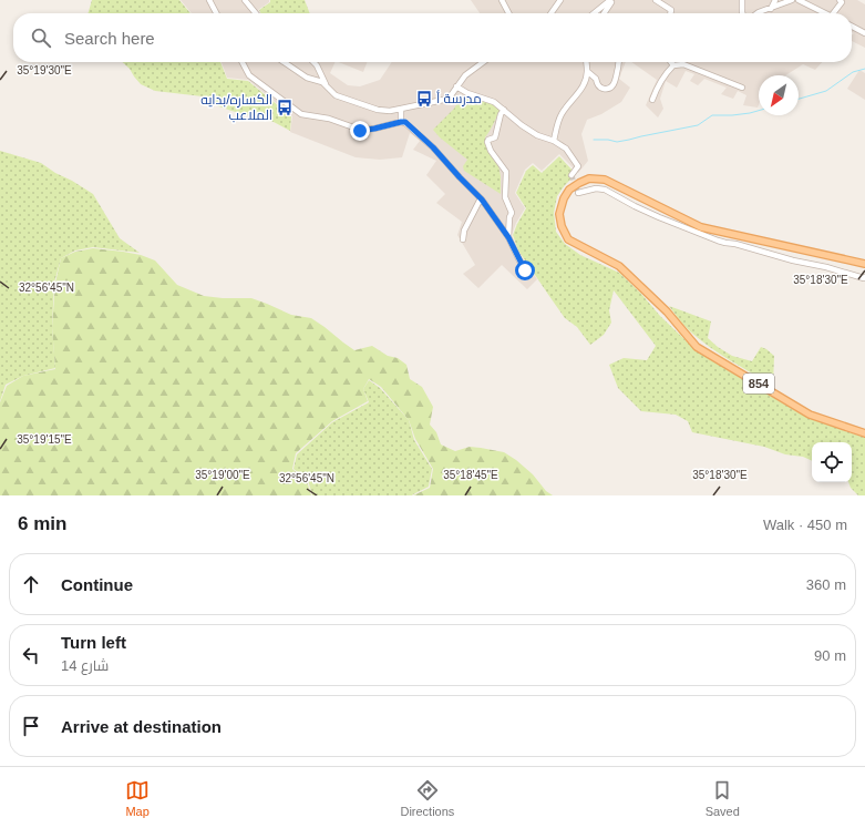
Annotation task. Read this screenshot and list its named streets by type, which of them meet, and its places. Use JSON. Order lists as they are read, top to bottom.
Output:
{
  "streets": {
    "main road": ["854"]
  },
  "places": {
    "bus stop": ["مدرسة أ", "الكساره/بدايه الملاعب"]
  },
  "north": "bottom left",
  "page": {
    "search": "Search here",
    "heading": ["6 min", "Walk · 450 m"],
    "list": [
      ["Continue", "360 m"],
      ["Turn left", "شارع 14", "90 m"],
      "Arrive at destination"
    ],
    "nav": ["Map", "Directions", "Saved"]
  },
  "coordinates": [
    "35°19'30\"E",
    "35°18'30\"E",
    "32°56'45\"N",
    "35°19'15\"E",
    "35°19'00\"E",
    "35°18'45\"E"
  ]
}
